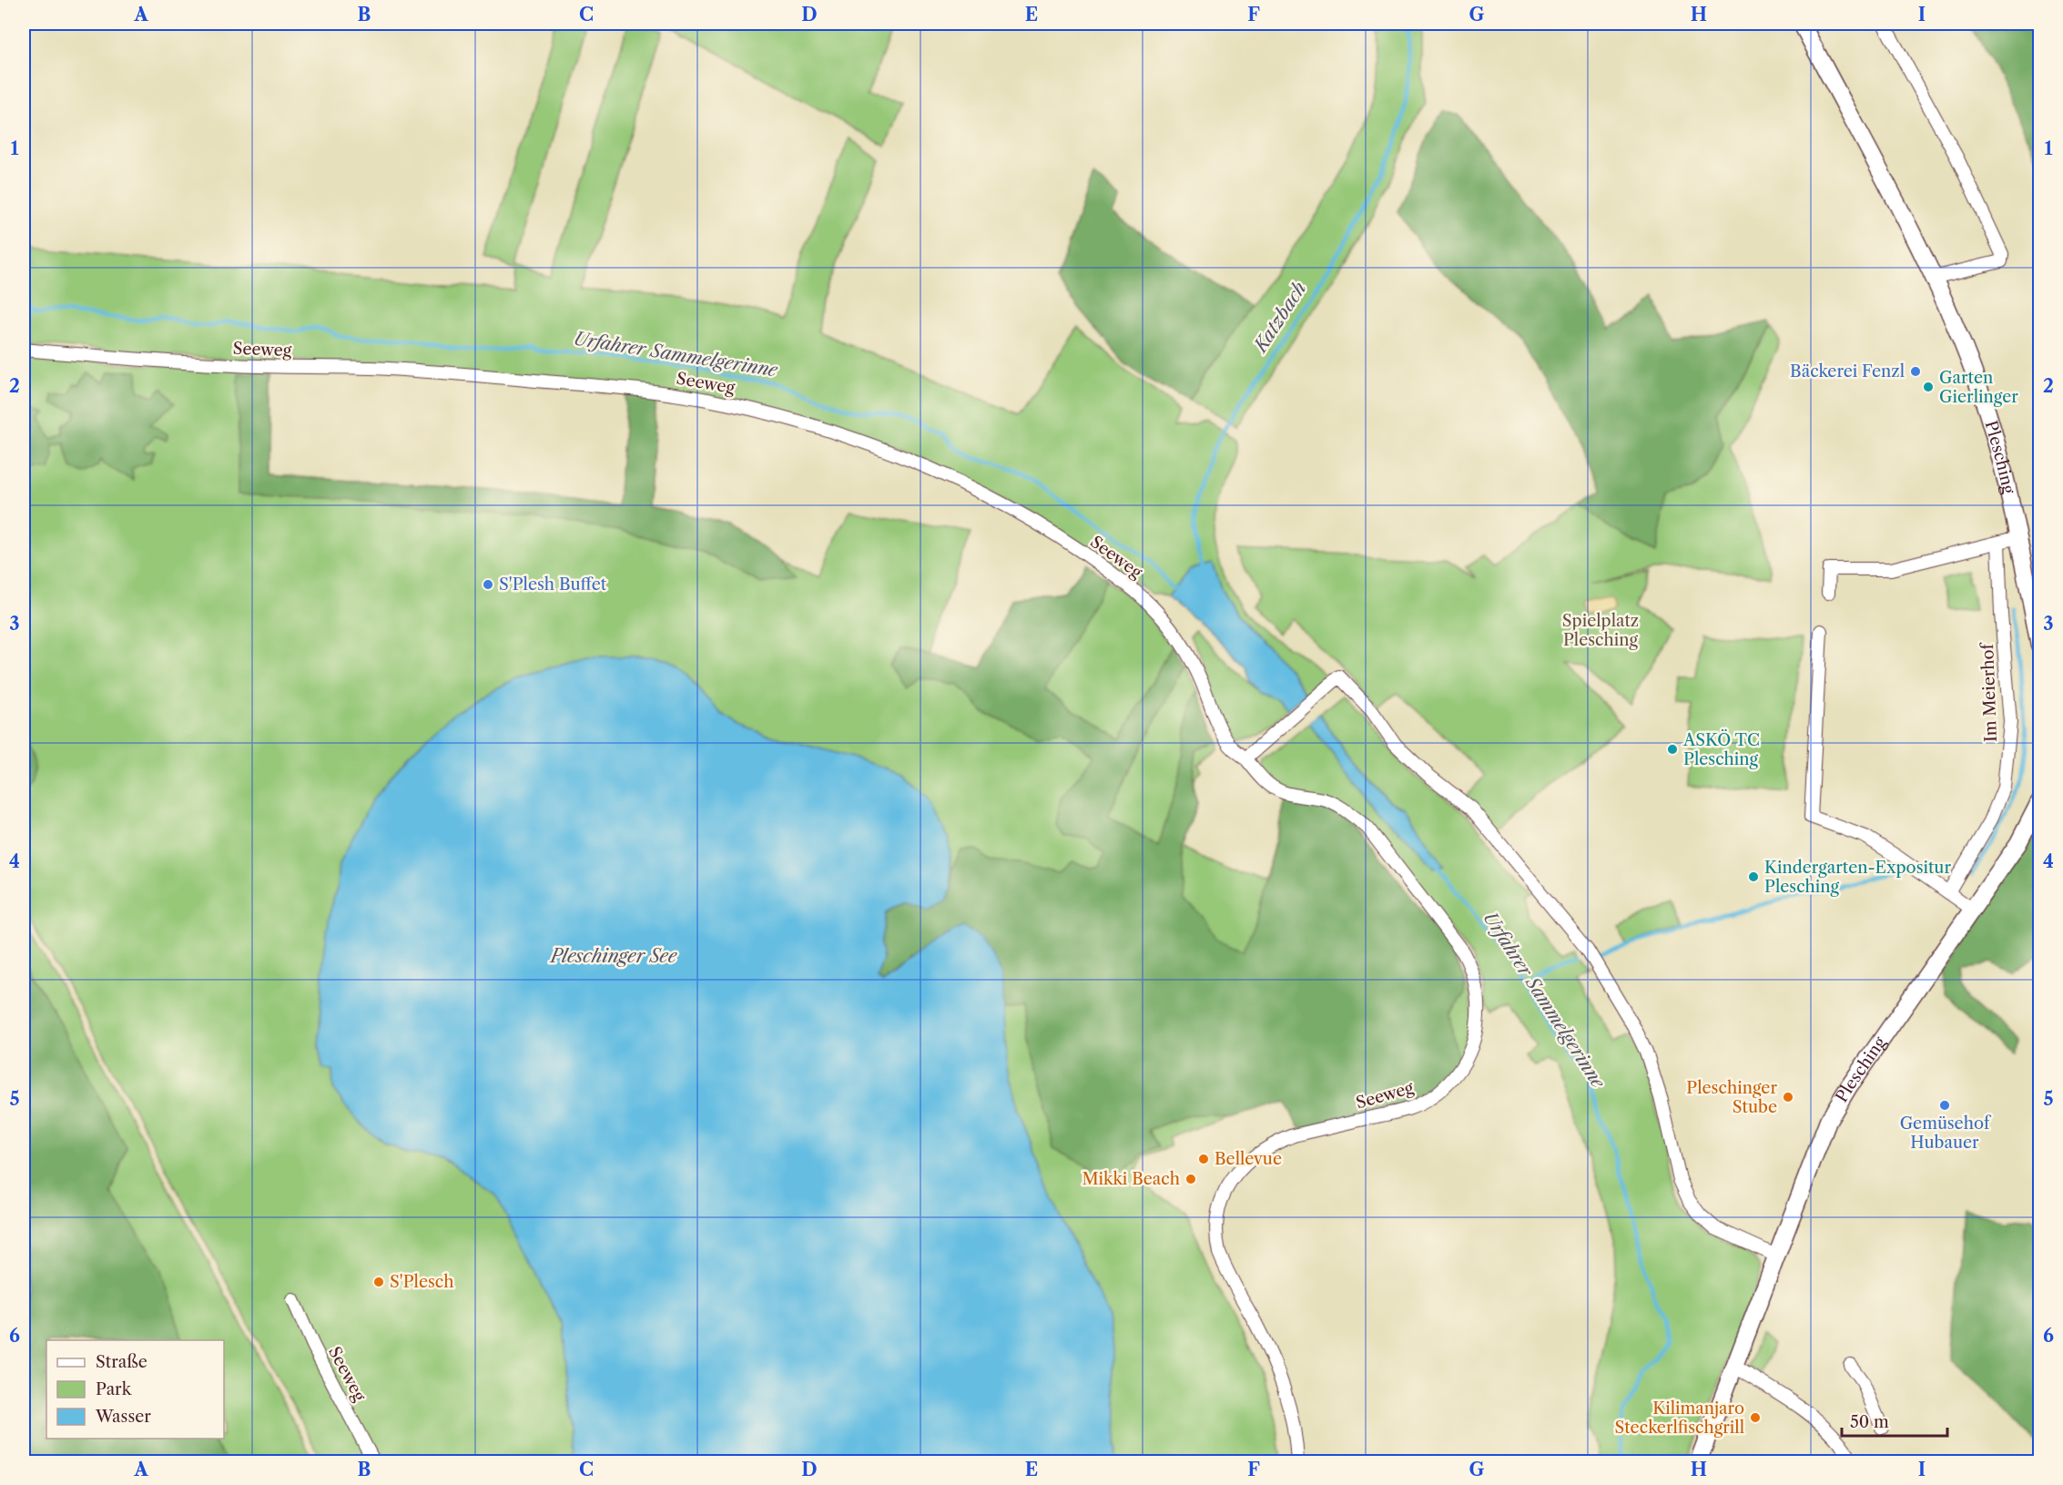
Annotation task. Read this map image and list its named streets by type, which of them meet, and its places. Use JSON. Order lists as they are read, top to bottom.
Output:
{
  "streets": {
    "main road": ["Plesching"],
    "street": ["Seeweg", "Im Meierhof"]
  },
  "water": ["Katzbach", "Urfahrer Sammelgerinne", "Pleschinger See"],
  "parks": ["Spielplatz Plesching"],
  "places": [
    "Bäckerei Fenzl",
    "Garten Gierlinger",
    "S'Plesh Buffet",
    "ASKÖ TC Plesching",
    "Kindergarten-Expositur Plesching",
    "Pleschinger Stube",
    "Gemüsehof Hubauer",
    "Bellevue",
    "Mikki Beach",
    "S'Plesch",
    "Kilimanjaro Steckerlfischgrill"
  ],
  "legend": ["Straße", "Park", "Wasser"],
  "scale_bar": "50 m",
  "grid": {
    "columns": [
      "A",
      "B",
      "C",
      "D",
      "E",
      "F",
      "G",
      "H",
      "I"
    ],
    "rows": [
      "1",
      "2",
      "3",
      "4",
      "5",
      "6"
    ]
  }
}
